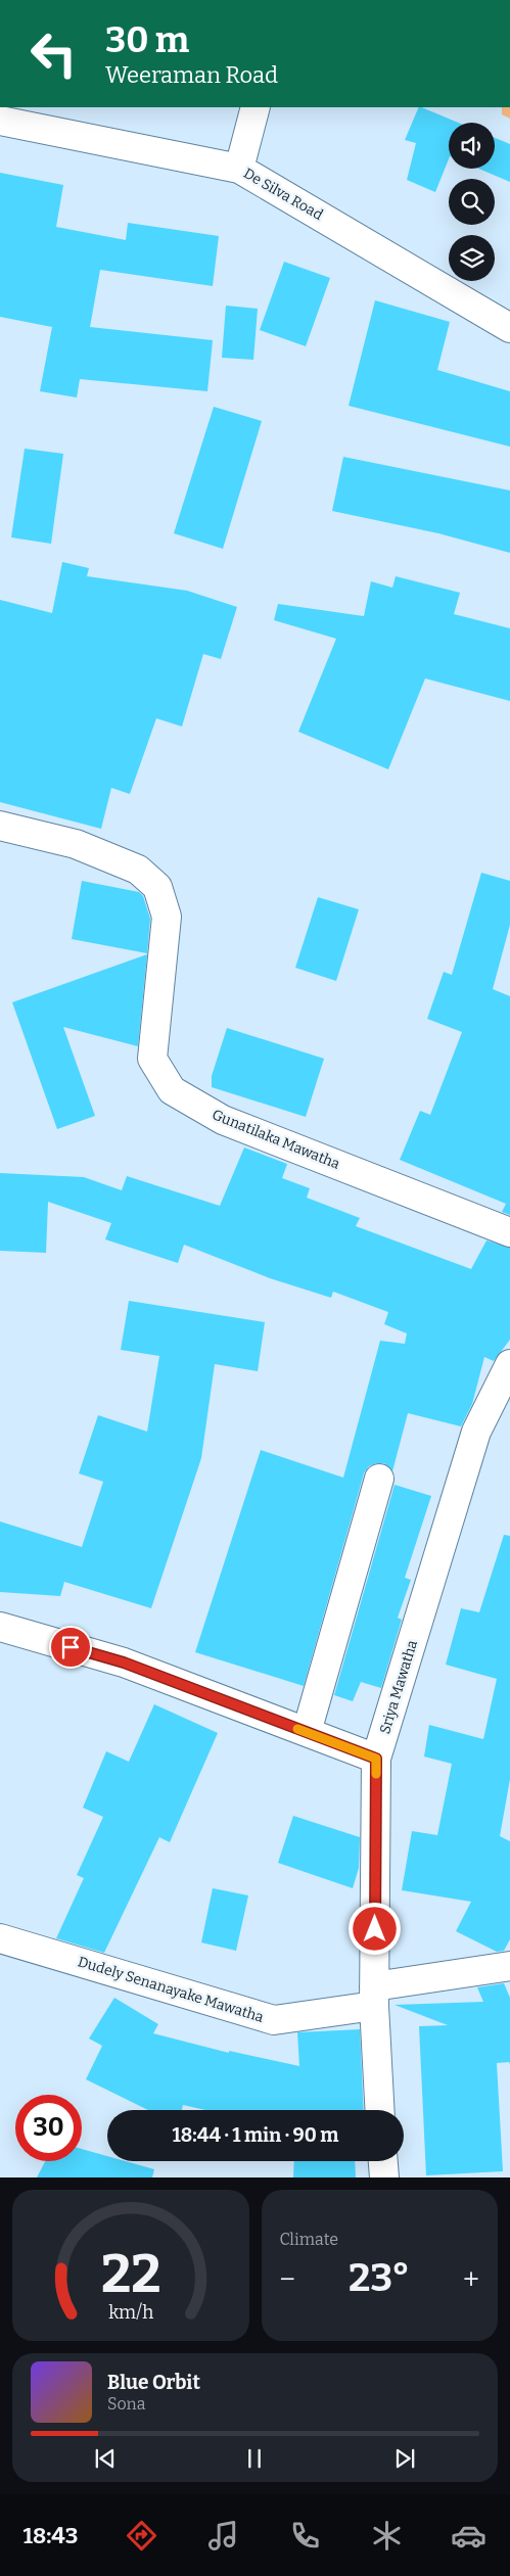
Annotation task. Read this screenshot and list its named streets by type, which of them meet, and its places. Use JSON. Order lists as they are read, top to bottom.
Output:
{
  "streets": {
    "street": [
      "De Silva Road",
      "Gunatilaka Mawatha",
      "Sriya Mawatha",
      "Dudely Senanayake Mawatha"
    ]
  },
  "crossings": [
    ["Sriya Mawatha", "Dudely Senanayake Mawatha"]
  ],
  "page": {
    "turn": ["30 m", "Weeraman Road"],
    "limit": "30",
    "trip": "18:44 · 1 min · 90 m",
    "tile": "Climate",
    "heat": ["−", "23°", "+"],
    "song": ["Blue Orbit", "Sona"],
    "tabs": "18:43",
    "gauge": ["22", "km/h"]
  }
}
